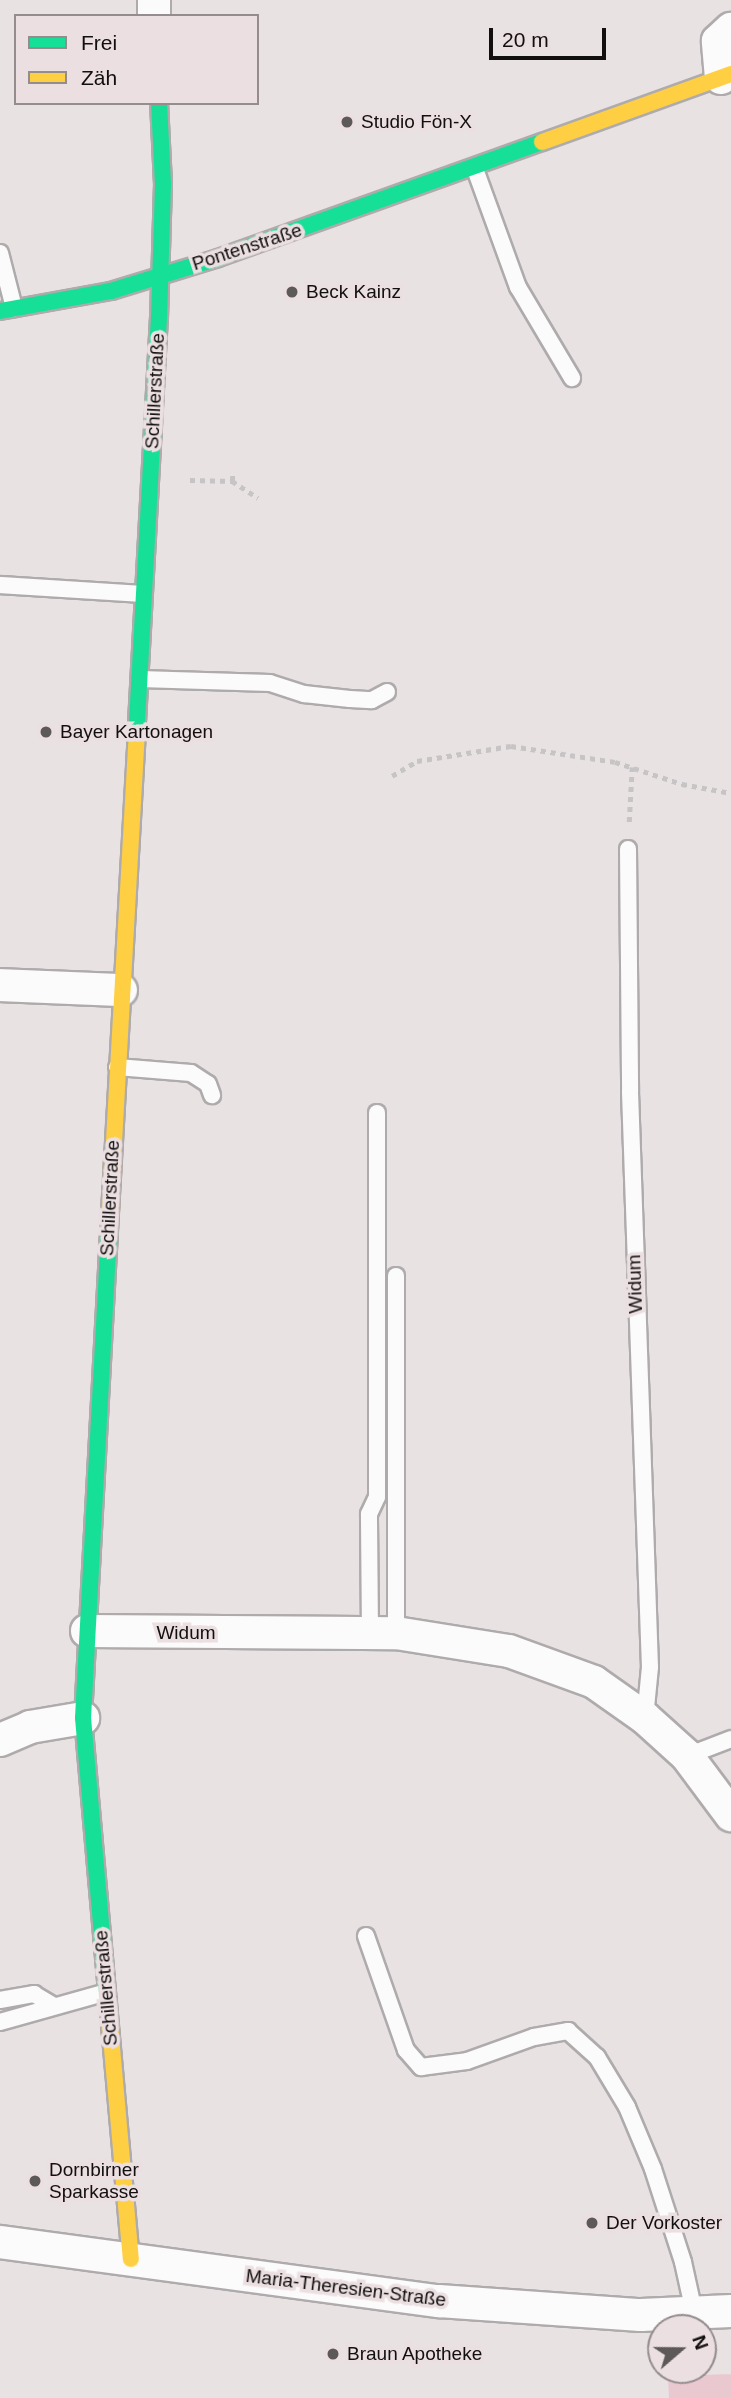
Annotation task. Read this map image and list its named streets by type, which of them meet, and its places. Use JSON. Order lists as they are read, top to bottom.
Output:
{
  "streets": {
    "street": [
      "Pontenstraße",
      "Schillerstraße",
      "Widum",
      "Maria-Theresien-Straße"
    ]
  },
  "crossings": [
    ["Pontenstraße", "Schillerstraße"],
    ["Schillerstraße", "Widum"],
    ["Schillerstraße", "Maria-Theresien-Straße"]
  ],
  "places": [
    "Studio Fön-X",
    "Beck Kainz",
    "Bayer Kartonagen",
    "Dornbirner Sparkasse",
    "Der Vorkoster",
    "Braun Apotheke"
  ],
  "legend": ["Frei", "Zäh"],
  "scale_bar": "20 m",
  "north": "right"
}
